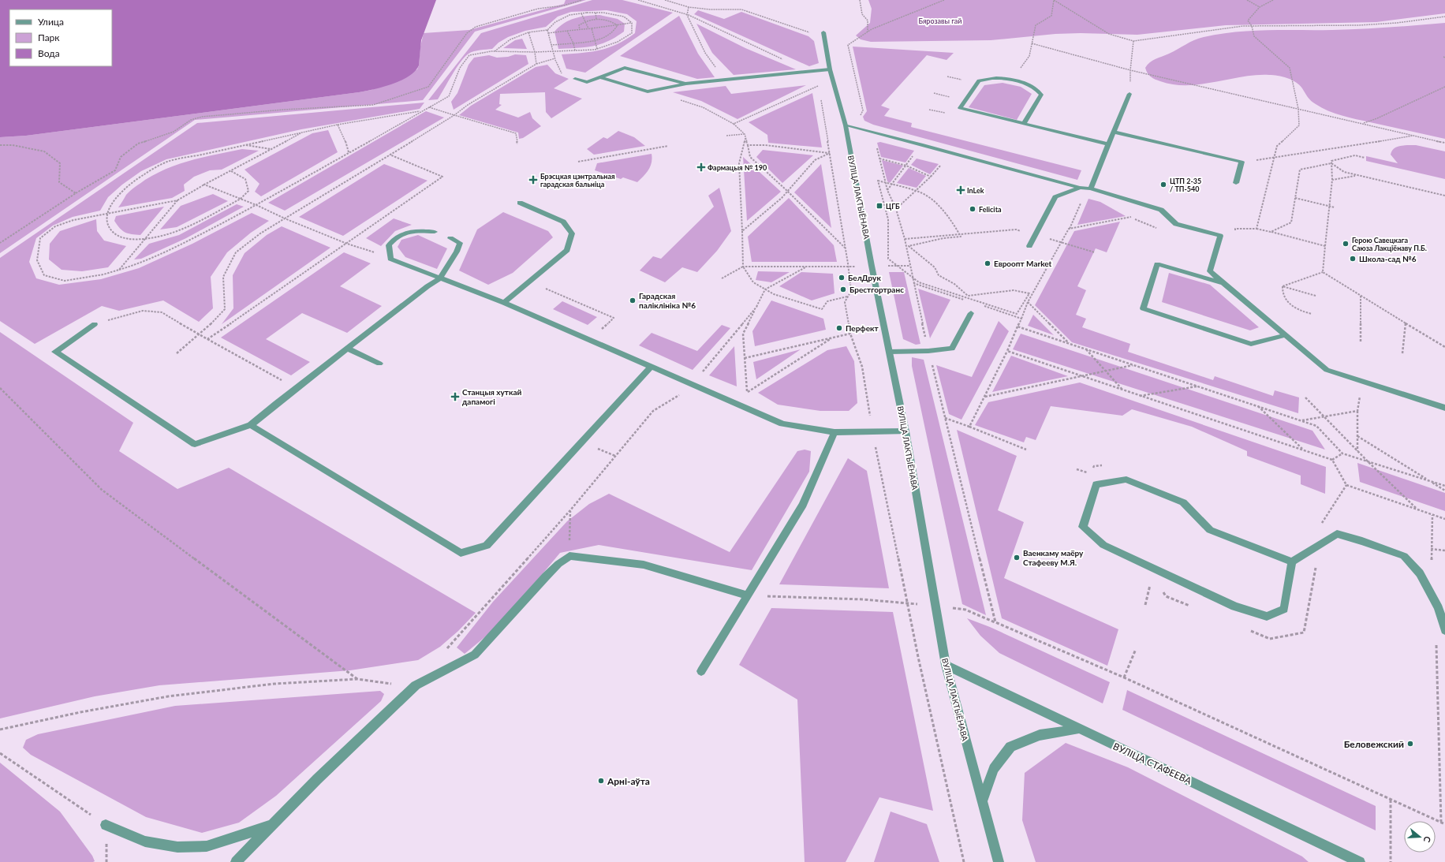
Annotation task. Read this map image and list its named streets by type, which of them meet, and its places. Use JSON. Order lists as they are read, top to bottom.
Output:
{
  "streets": {
    "street": ["ВУЛІЦА ЛАКТЫЁНАВА", "ВУЛІЦА СТАФЕЕВА"]
  },
  "crossings": [
    ["ВУЛІЦА ЛАКТЫЁНАВА", "ВУЛІЦА СТАФЕЕВА"]
  ],
  "parks": ["Бярозавы гай"],
  "places": {
    "health": [
      "Фармацыя № 190",
      "Брэсцкая цэнтральная гарадская бальніца",
      "InLek",
      "Станцыя хуткай дапамогі"
    ],
    "other": [
      "ЦТП 2-35 / ТП-540",
      "Felicita",
      "Герою Савецкага Саюза Лакціёнаву П.Б.",
      "Школа-сад №6",
      "Евроопт Market",
      "БелДрук",
      "Брестгортранс",
      "Гарадская паліклініка №6",
      "Перфект",
      "Ваенкаму маёру Стафееву М.Я.",
      "Беловежский",
      "Арні-аўта"
    ],
    "transit": ["ЦГБ"]
  },
  "legend": ["Улица", "Парк", "Вода"],
  "north": "right"
}
